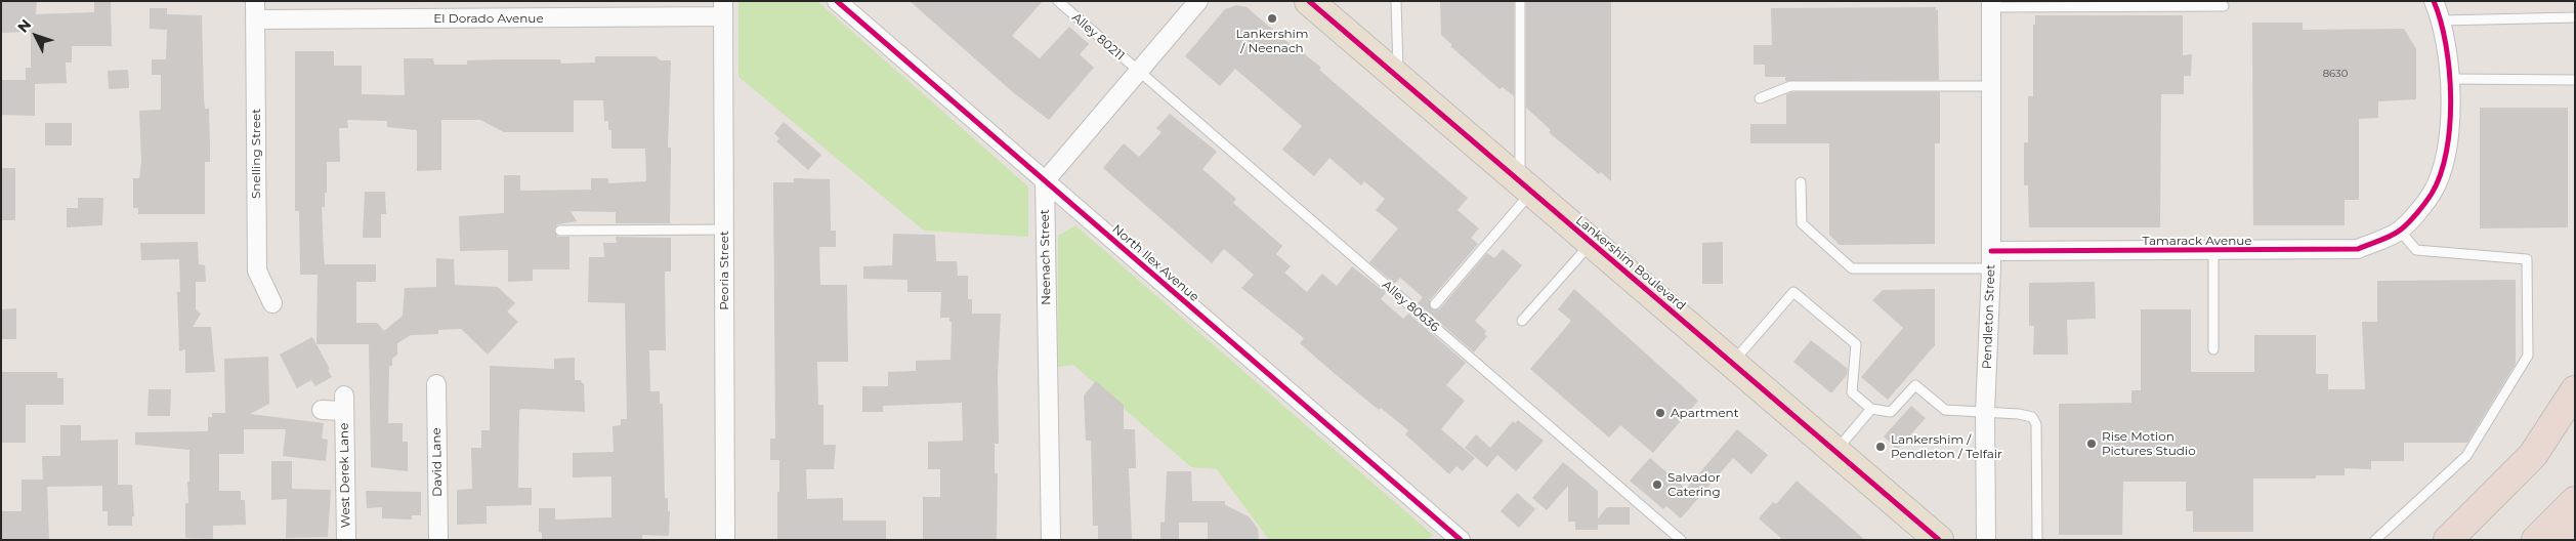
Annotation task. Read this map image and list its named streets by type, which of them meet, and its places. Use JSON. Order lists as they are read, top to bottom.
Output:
{
  "streets": {
    "main road": ["Lankershim Boulevard"],
    "street": [
      "El Dorado Avenue",
      "Snelling Street",
      "Tamarack Avenue",
      "Neenach Street",
      "North Ilex Avenue",
      "Peoria Street",
      "Pendleton Street",
      "David Lane",
      "West Derek Lane"
    ],
    "lane": ["Alley 80211", "Alley 80636"]
  },
  "crossings": [
    ["El Dorado Avenue", "Snelling Street"],
    ["El Dorado Avenue", "Peoria Street"],
    ["Alley 80211", "Alley 80636"],
    ["Tamarack Avenue", "Pendleton Street"],
    ["Neenach Street", "North Ilex Avenue"]
  ],
  "places": [
    "Lankershim / Neenach",
    "Apartment",
    "Rise Motion Pictures Studio",
    "Lankershim / Pendleton / Telfair",
    "Salvador Catering"
  ],
  "house_numbers": ["8630"],
  "north": "top left"
}
